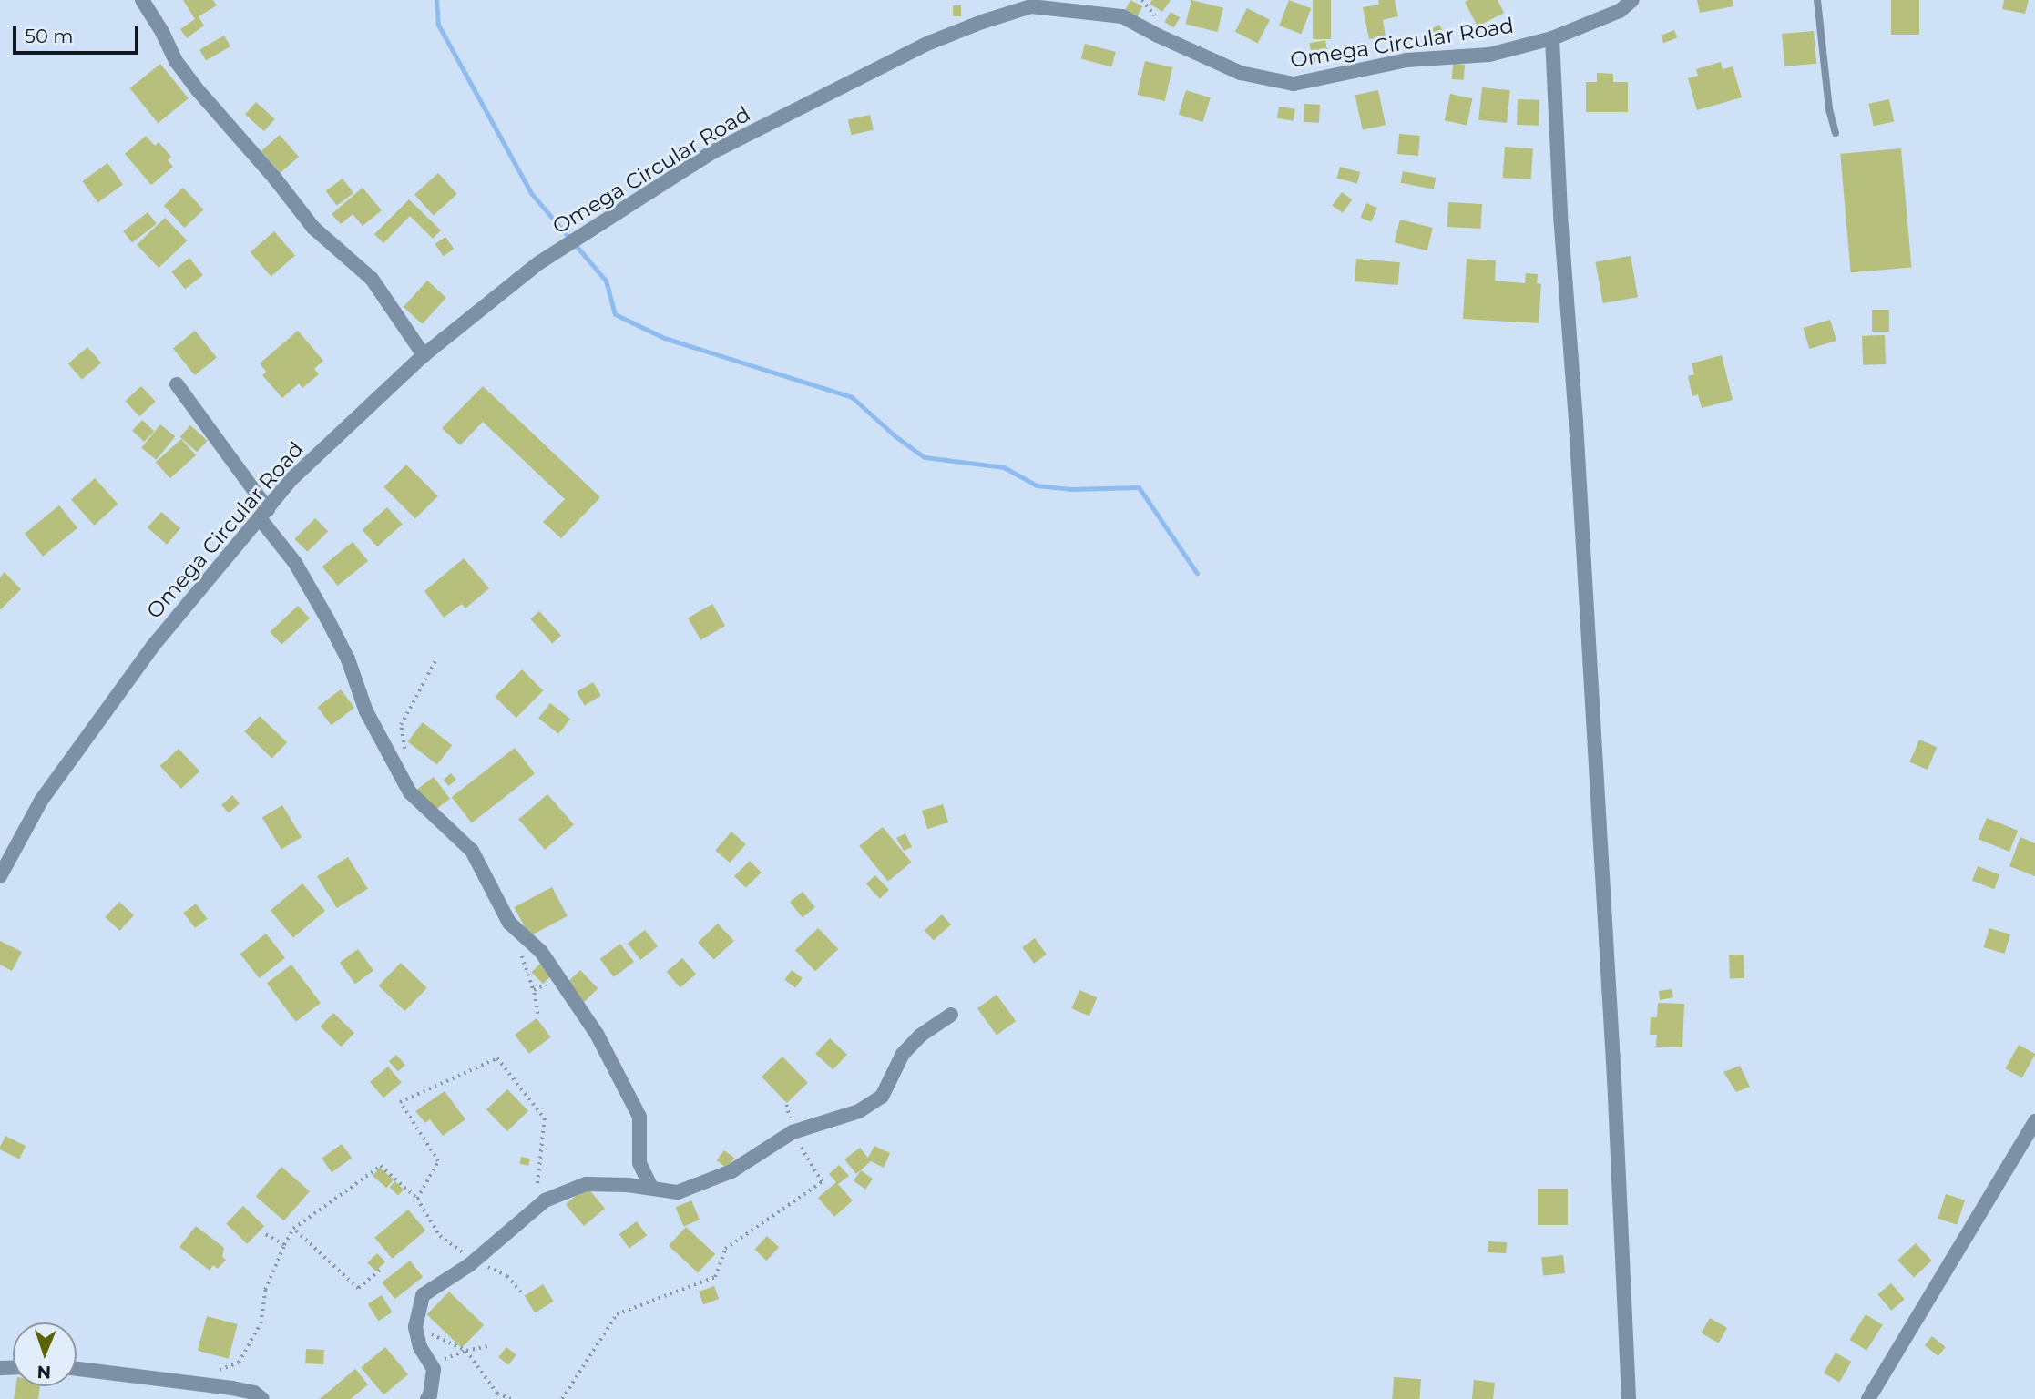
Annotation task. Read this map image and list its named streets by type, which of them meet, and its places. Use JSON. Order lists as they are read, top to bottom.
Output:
{
  "streets": {
    "street": ["Omega Circular Road"]
  },
  "scale_bar": "50 m",
  "north": "bottom"
}
